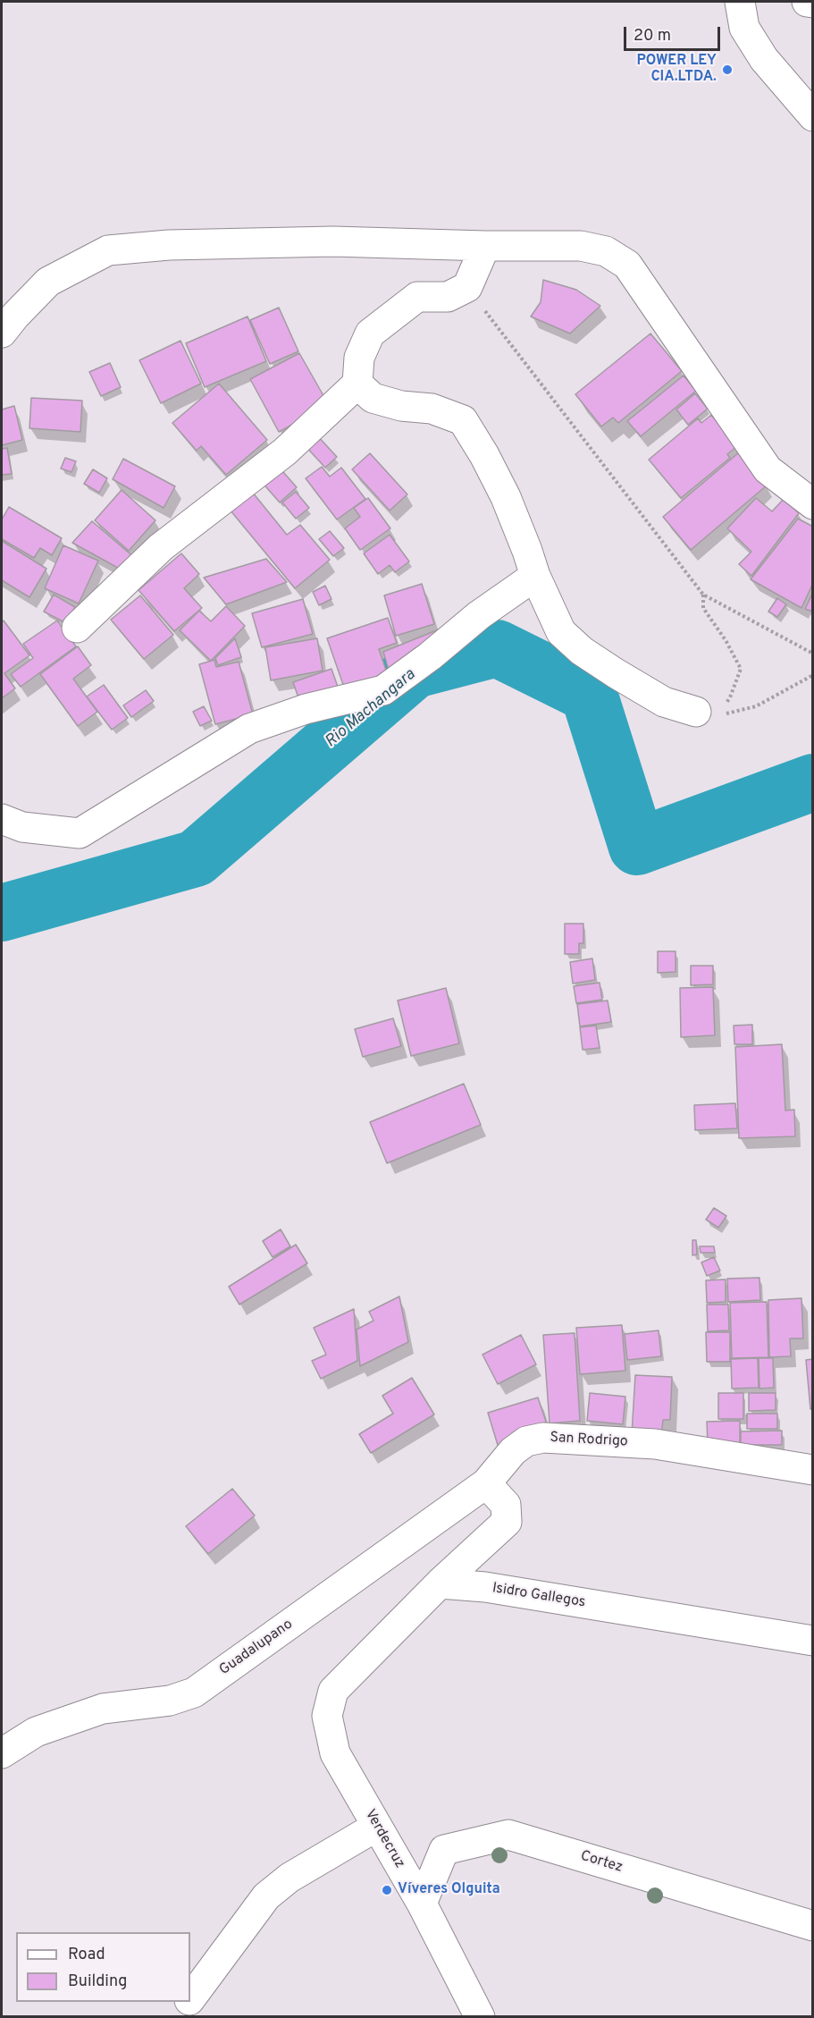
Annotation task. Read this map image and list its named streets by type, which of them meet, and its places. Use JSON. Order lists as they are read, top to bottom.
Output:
{
  "streets": {
    "street": [
      "San Rodrigo",
      "Isidro Gallegos",
      "Guadalupano",
      "Verdecruz",
      "Cortez"
    ]
  },
  "crossings": [
    ["San Rodrigo", "Guadalupano"],
    ["Isidro Gallegos", "Verdecruz"],
    ["Verdecruz", "Cortez"]
  ],
  "water": ["Rio Machangara"],
  "places": ["POWER LEY CIA.LTDA.", "Víveres Olguita"],
  "legend": ["Road", "Building"],
  "scale_bar": "20 m"
}
